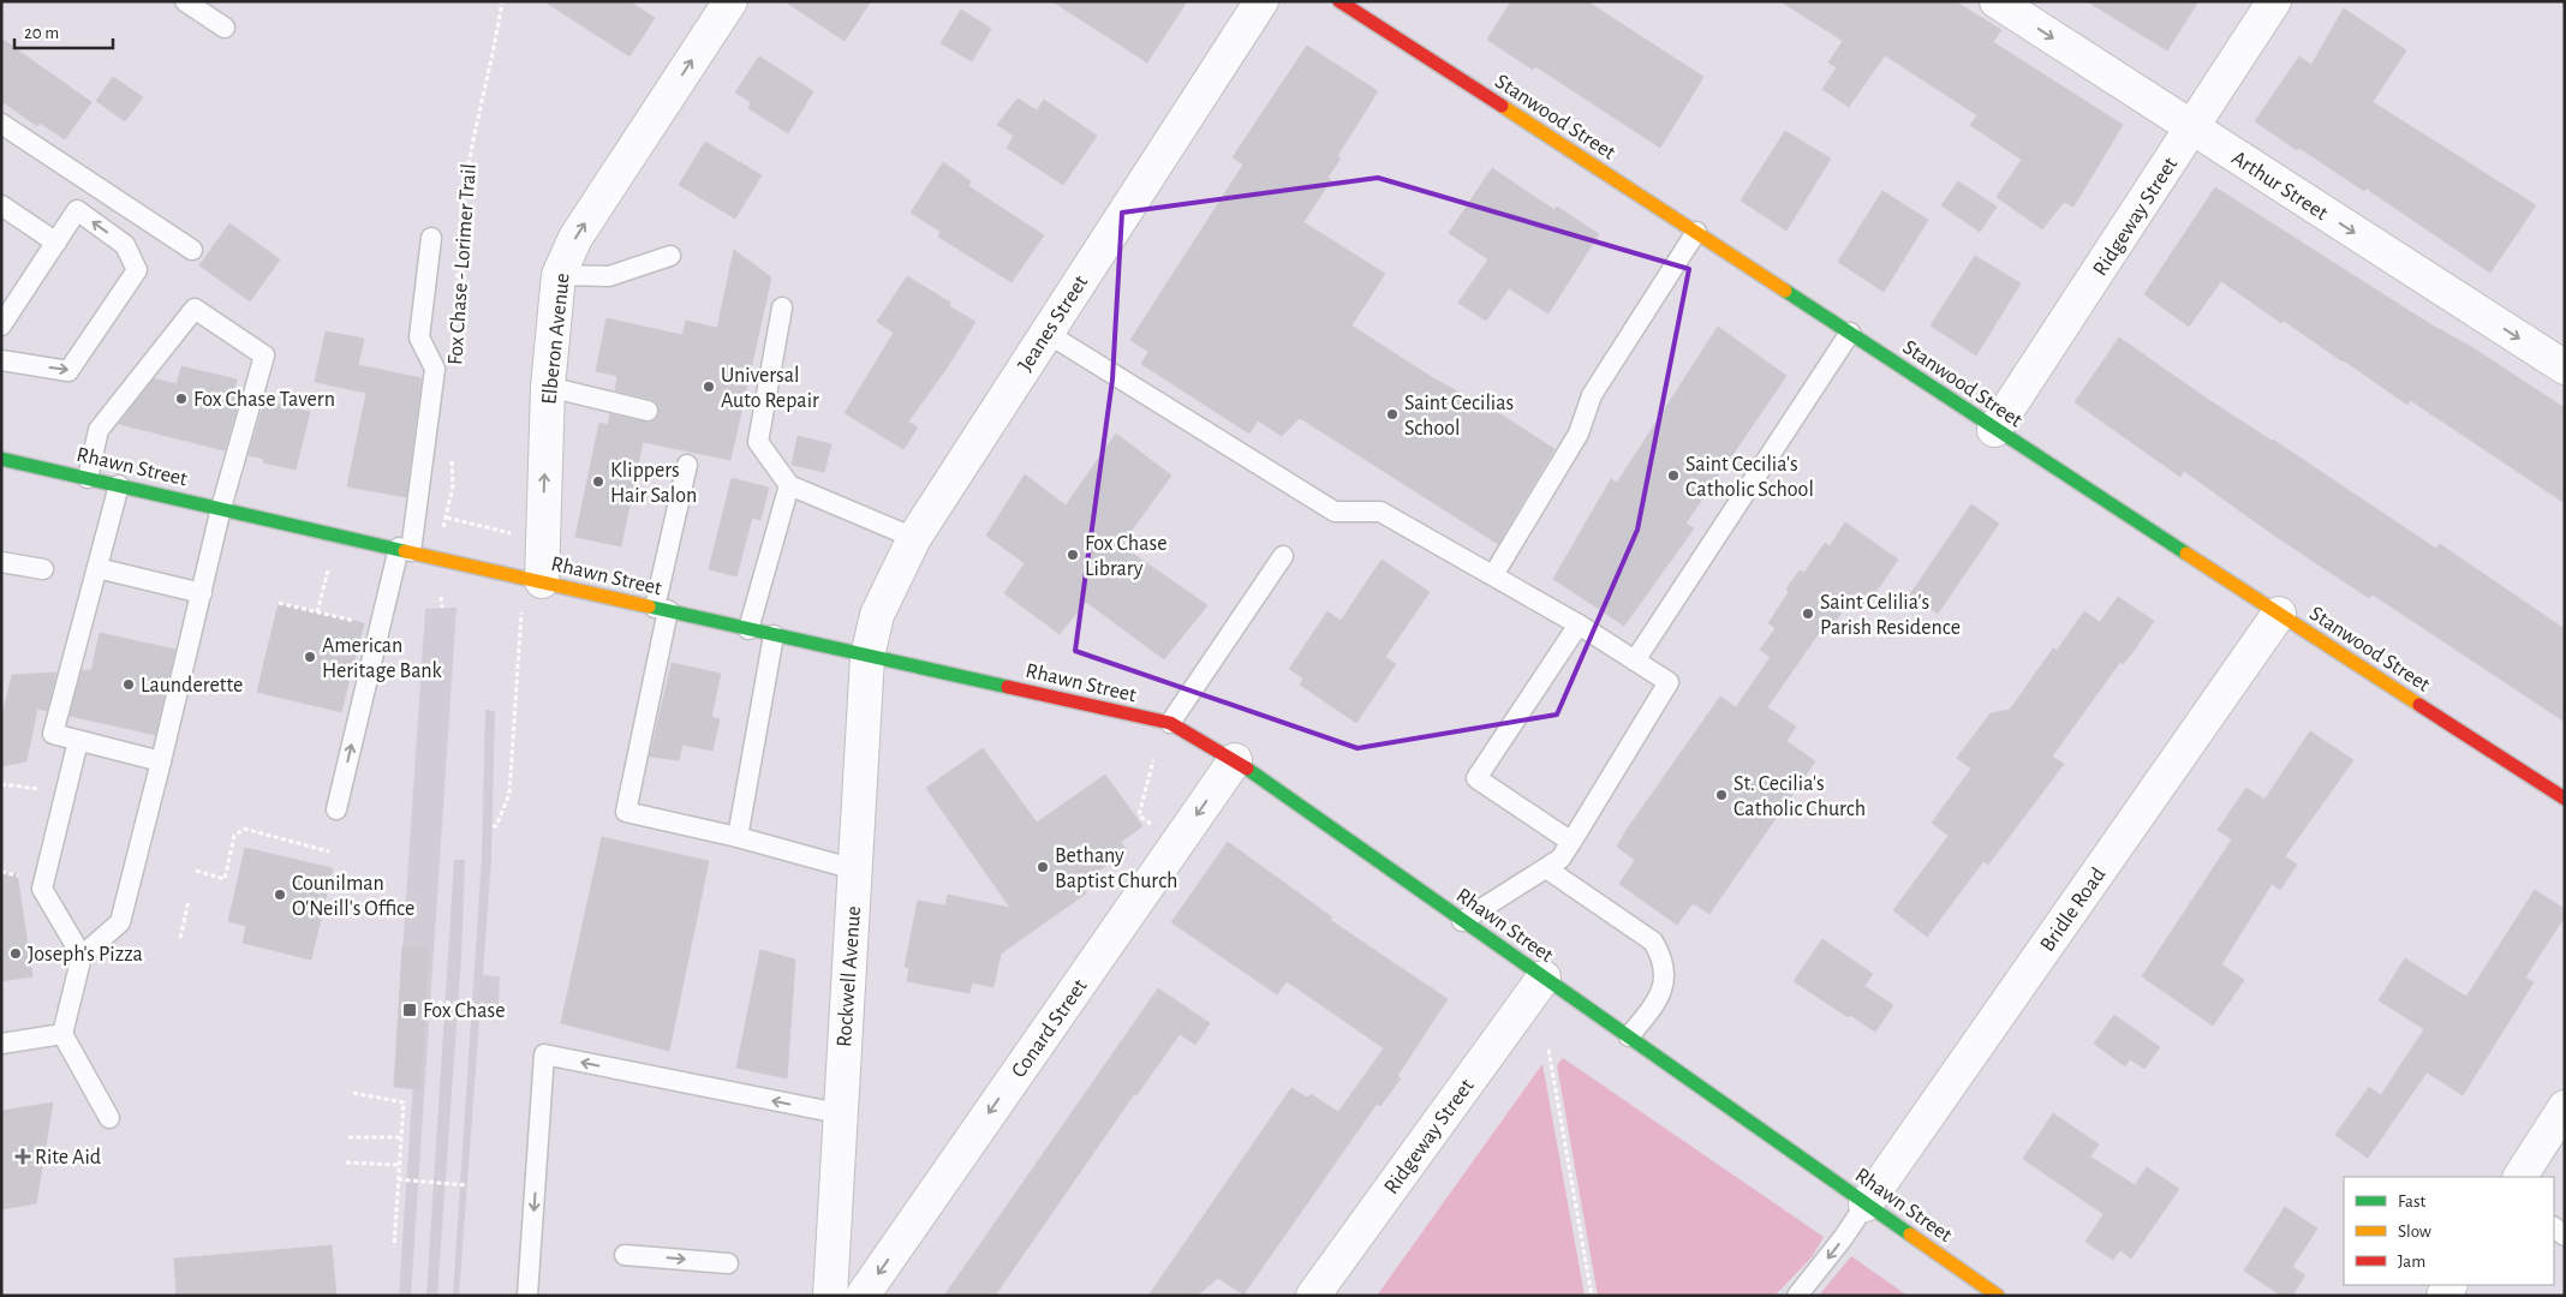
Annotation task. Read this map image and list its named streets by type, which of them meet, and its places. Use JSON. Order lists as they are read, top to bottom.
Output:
{
  "streets": {
    "main road": ["Stanwood Street", "Rhawn Street"],
    "street": [
      "Arthur Street",
      "Ridgeway Street",
      "Jeanes Street",
      "Elberon Avenue",
      "Bridle Road",
      "Rockwell Avenue",
      "Conard Street"
    ],
    "path": ["Fox Chase - Lorimer Trail"]
  },
  "crossings": [
    ["Stanwood Street", "Ridgeway Street"],
    ["Stanwood Street", "Bridle Road"],
    ["Arthur Street", "Ridgeway Street"],
    ["Ridgeway Street", "Rhawn Street"],
    ["Jeanes Street", "Rhawn Street"],
    ["Jeanes Street", "Rockwell Avenue"],
    ["Elberon Avenue", "Rhawn Street"],
    ["Rhawn Street", "Bridle Road"],
    ["Rhawn Street", "Rockwell Avenue"],
    ["Rhawn Street", "Conard Street"]
  ],
  "one_way": ["Arthur Street", "Elberon Avenue", "Conard Street"],
  "places": {
    "other": [
      "Universal Auto Repair",
      "Fox Chase Tavern",
      "Saint Cecilias School",
      "Saint Cecilia's Catholic School",
      "Klippers Hair Salon",
      "Fox Chase Library",
      "Saint Celilia's Parish Residence",
      "American Heritage Bank",
      "Launderette",
      "St. Cecilia's Catholic Church",
      "Bethany Baptist Church",
      "Counilman O'Neill's Office",
      "Joseph's Pizza"
    ],
    "transit": ["Fox Chase"],
    "health": ["Rite Aid"]
  },
  "legend": ["Fast", "Slow", "Jam"],
  "scale_bar": "20 m"
}
